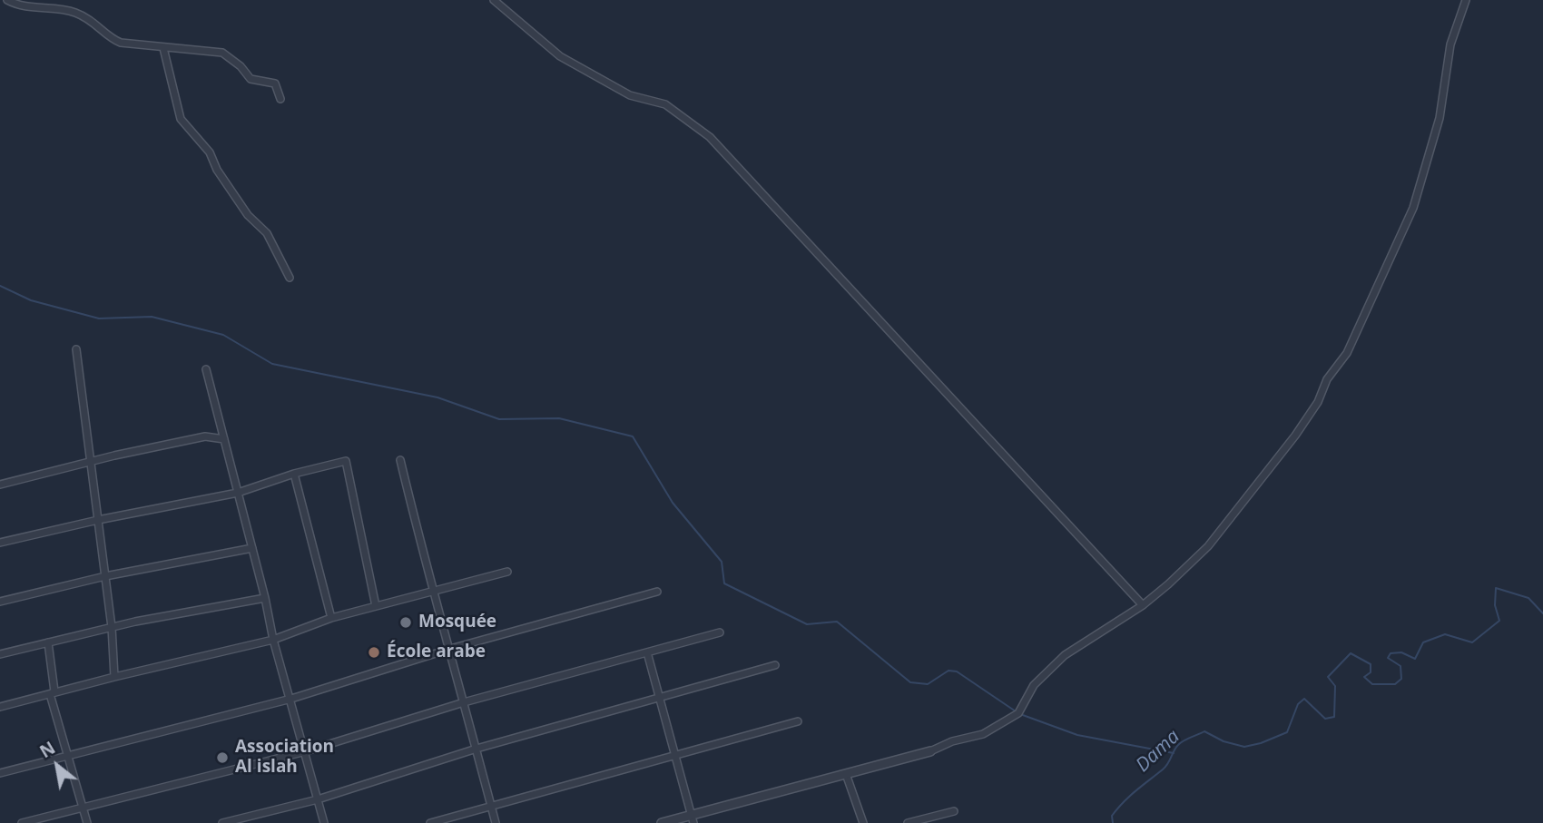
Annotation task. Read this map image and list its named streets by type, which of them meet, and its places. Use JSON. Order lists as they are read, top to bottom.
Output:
{
  "water": ["Dama"],
  "places": ["Mosquée", "École arabe", "Association Al islah"],
  "north": "top left"
}
